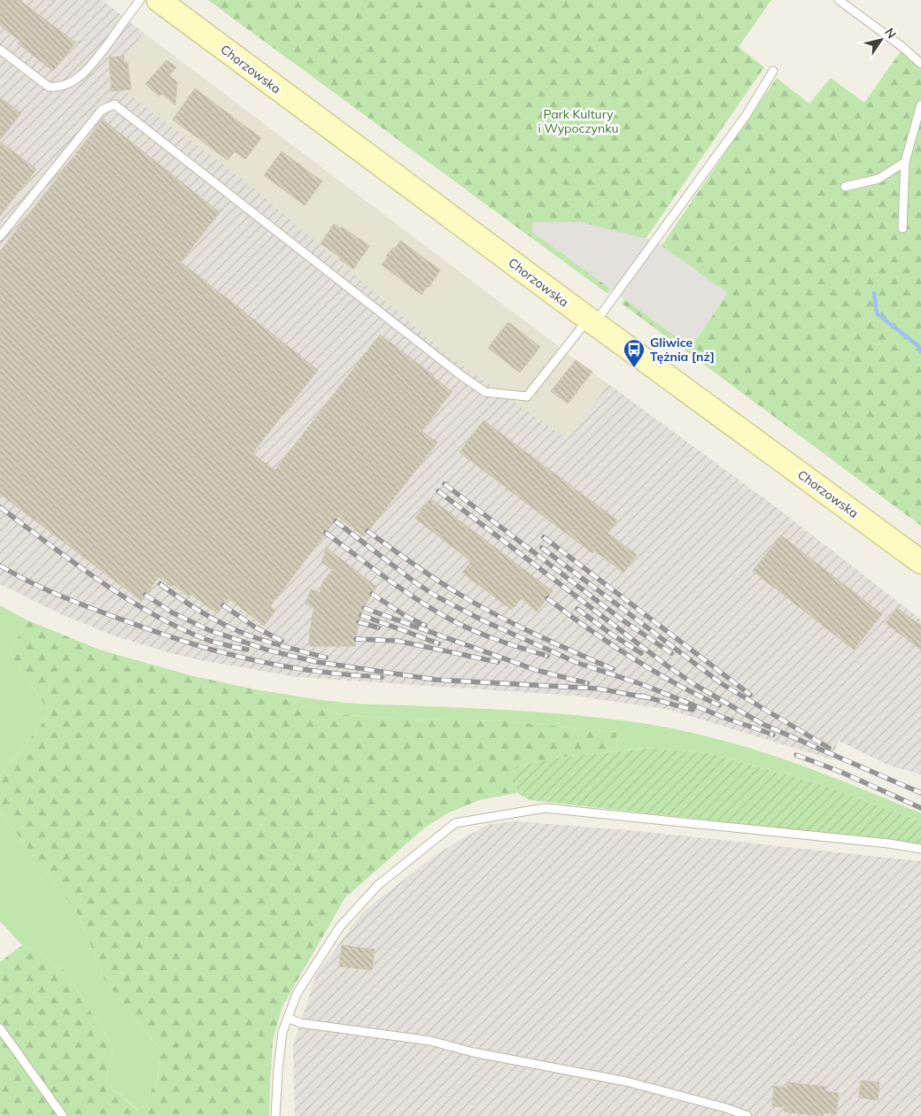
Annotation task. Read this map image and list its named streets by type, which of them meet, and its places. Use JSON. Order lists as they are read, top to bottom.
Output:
{
  "streets": {
    "main road": ["Chorzowska"]
  },
  "parks": ["Park Kultury i Wypoczynku"],
  "places": {
    "bus stop": ["Gliwice Tężnia [nż]"]
  },
  "north": "top right"
}
